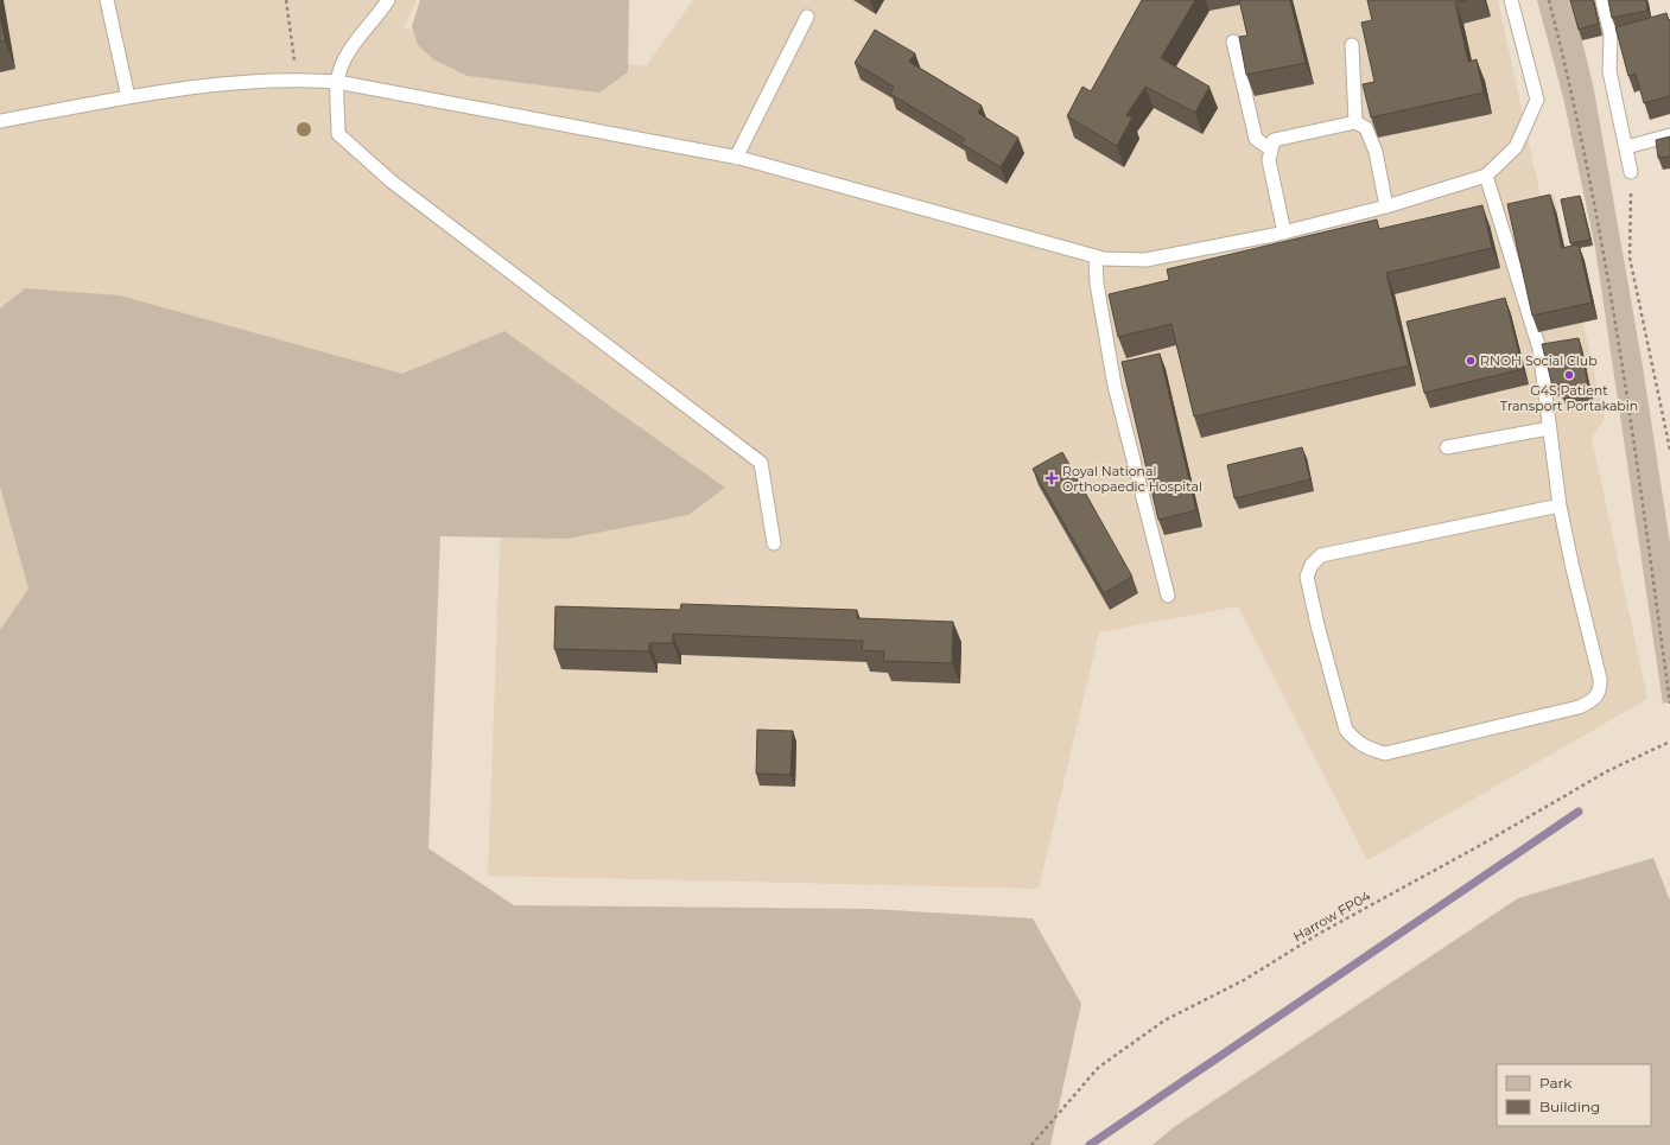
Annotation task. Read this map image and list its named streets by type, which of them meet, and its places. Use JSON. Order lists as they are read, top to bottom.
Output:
{
  "streets": {
    "path": ["Harrow FP04"]
  },
  "places": {
    "other": ["RNOH Social Club", "G4S Patient Transport Portakabin"],
    "health": ["Royal National Orthopaedic Hospital"]
  },
  "legend": ["Park", "Building"]
}
